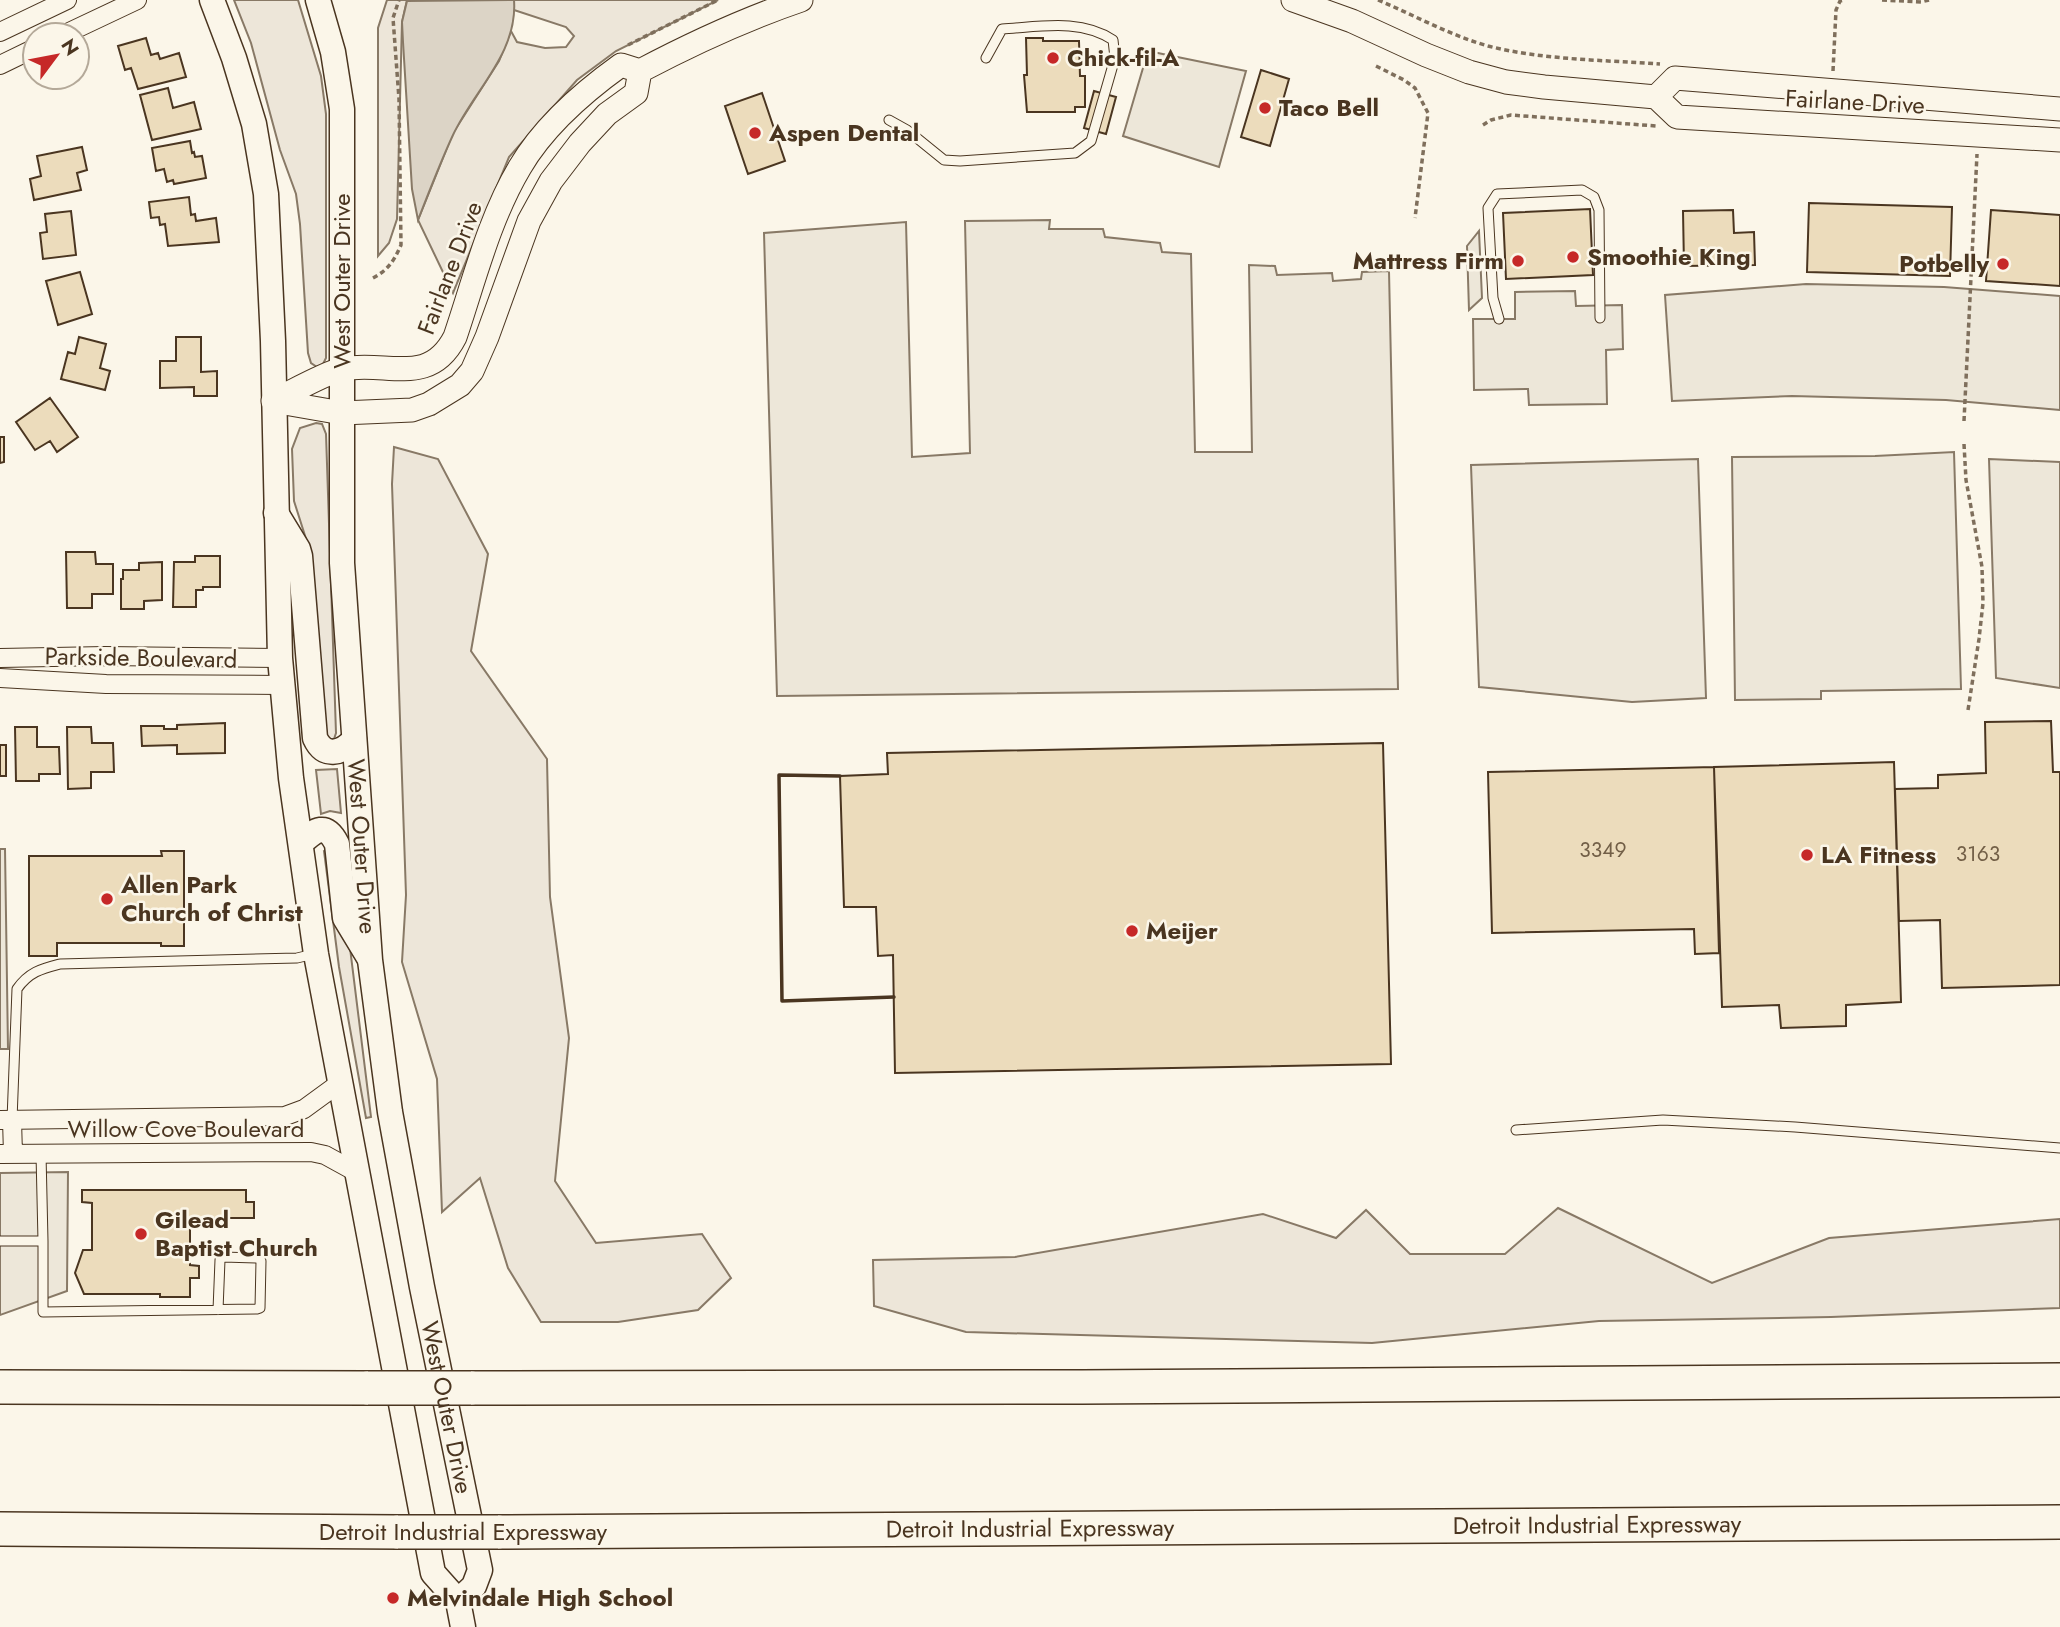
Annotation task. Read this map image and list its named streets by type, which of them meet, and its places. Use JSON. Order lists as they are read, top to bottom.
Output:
{
  "streets": {
    "highway": ["Detroit Industrial Expressway"],
    "main road": ["West Outer Drive"],
    "street": ["Fairlane Drive", "Parkside Boulevard", "Willow Cove Boulevard"]
  },
  "crossings": [
    ["Fairlane Drive", "West Outer Drive"],
    ["West Outer Drive", "Parkside Boulevard"],
    ["West Outer Drive", "Willow Cove Boulevard"]
  ],
  "places": [
    "Chick-fil-A",
    "Taco Bell",
    "Aspen Dental",
    "Smoothie King",
    "Mattress Firm",
    "Potbelly",
    "LA Fitness",
    "Allen Park Church of Christ",
    "Meijer",
    "Gilead Baptist Church",
    "Melvindale High School"
  ],
  "house_numbers": ["3349", "3163"],
  "north": "top right"
}
